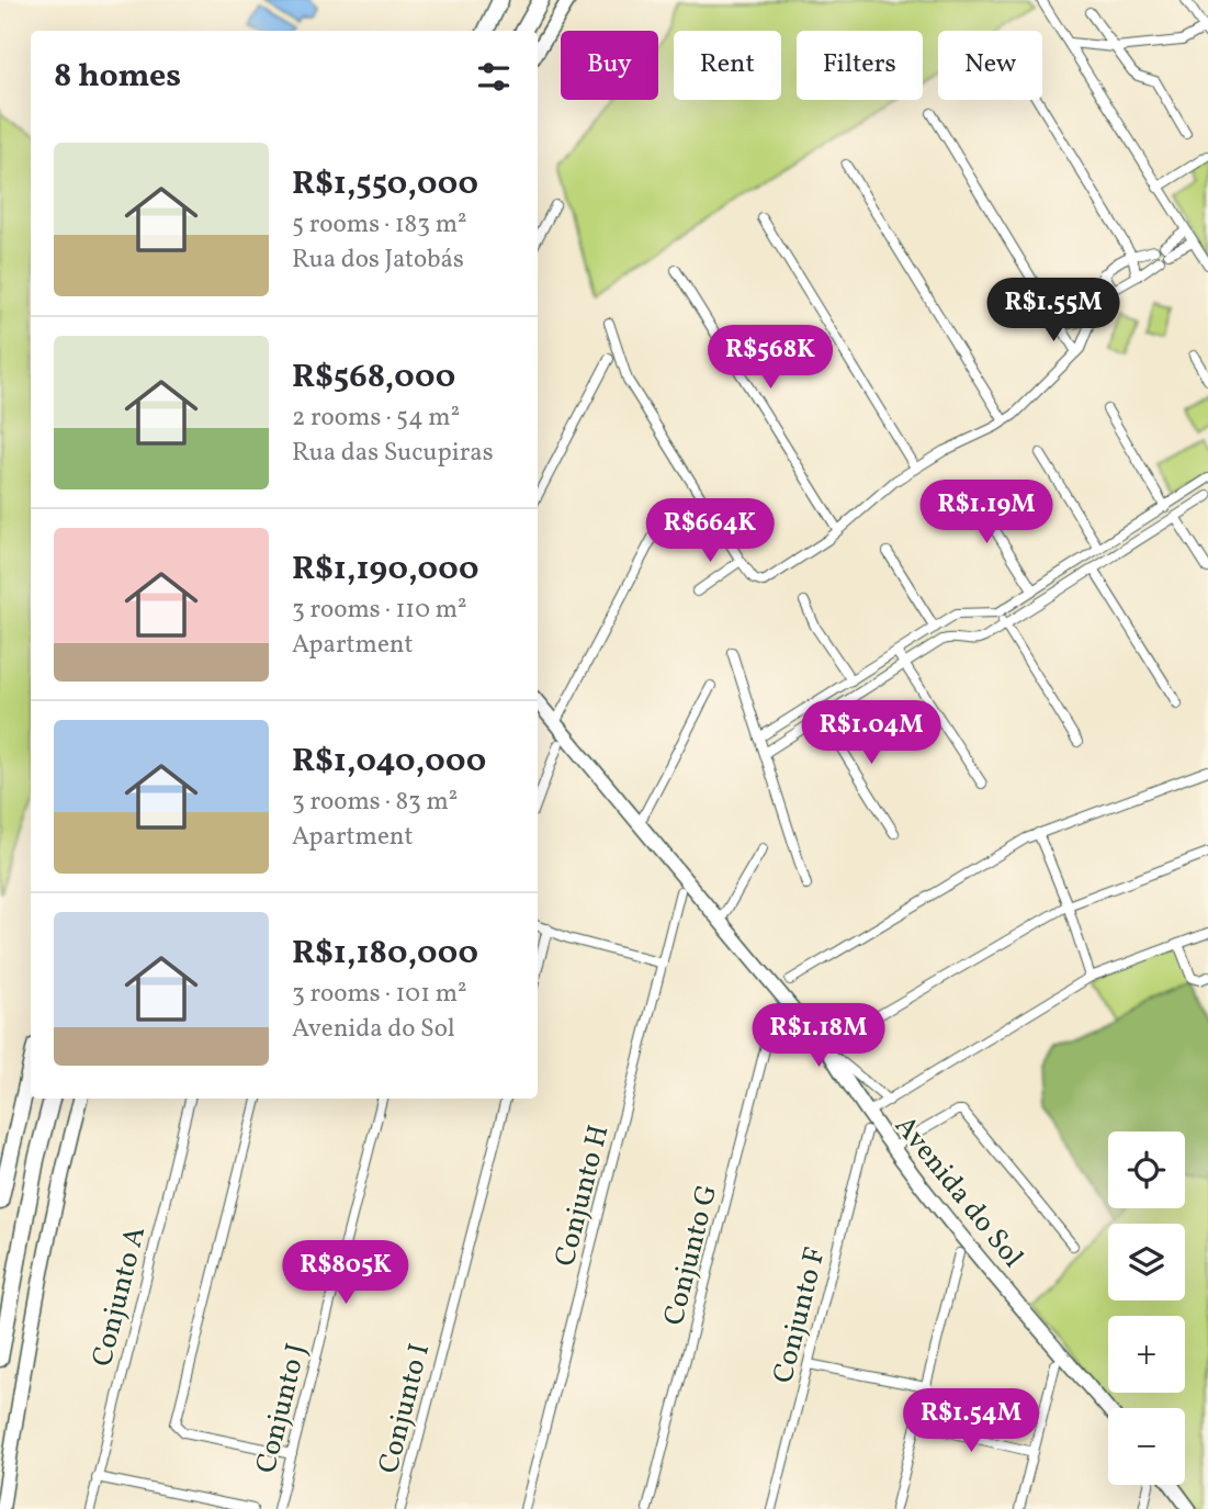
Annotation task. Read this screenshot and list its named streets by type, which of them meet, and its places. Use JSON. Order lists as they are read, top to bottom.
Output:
{
  "streets": {
    "street": [
      "Avenida do Sol",
      "Conjunto H",
      "Conjunto G",
      "Conjunto A",
      "Conjunto F",
      "Conjunto J",
      "Conjunto I"
    ]
  },
  "page": {
    "chip": [
      "Buy",
      "Rent",
      "Filters",
      "New"
    ],
    "heading": "8 homes",
    "list": [
      {
        "name": "R$1,550,000",
        "note": "5 rooms · 183 m² · Rua dos Jatobás"
      },
      {
        "name": "R$568,000",
        "note": "2 rooms · 54 m² · Rua das Sucupiras"
      },
      {
        "name": "R$1,190,000",
        "note": "3 rooms · 110 m² · Apartment"
      },
      {
        "name": "R$1,040,000",
        "note": "3 rooms · 83 m² · Apartment"
      },
      {
        "name": "R$1,180,000",
        "note": "3 rooms · 101 m² · Avenida do Sol"
      }
    ],
    "price": [
      "R$1.55M",
      "R$568K",
      "R$1.19M",
      "R$664K",
      "R$1.04M",
      "R$1.18M",
      "R$805K",
      "R$1.54M"
    ],
    "map_buttons": ["+", "−"]
  }
}
